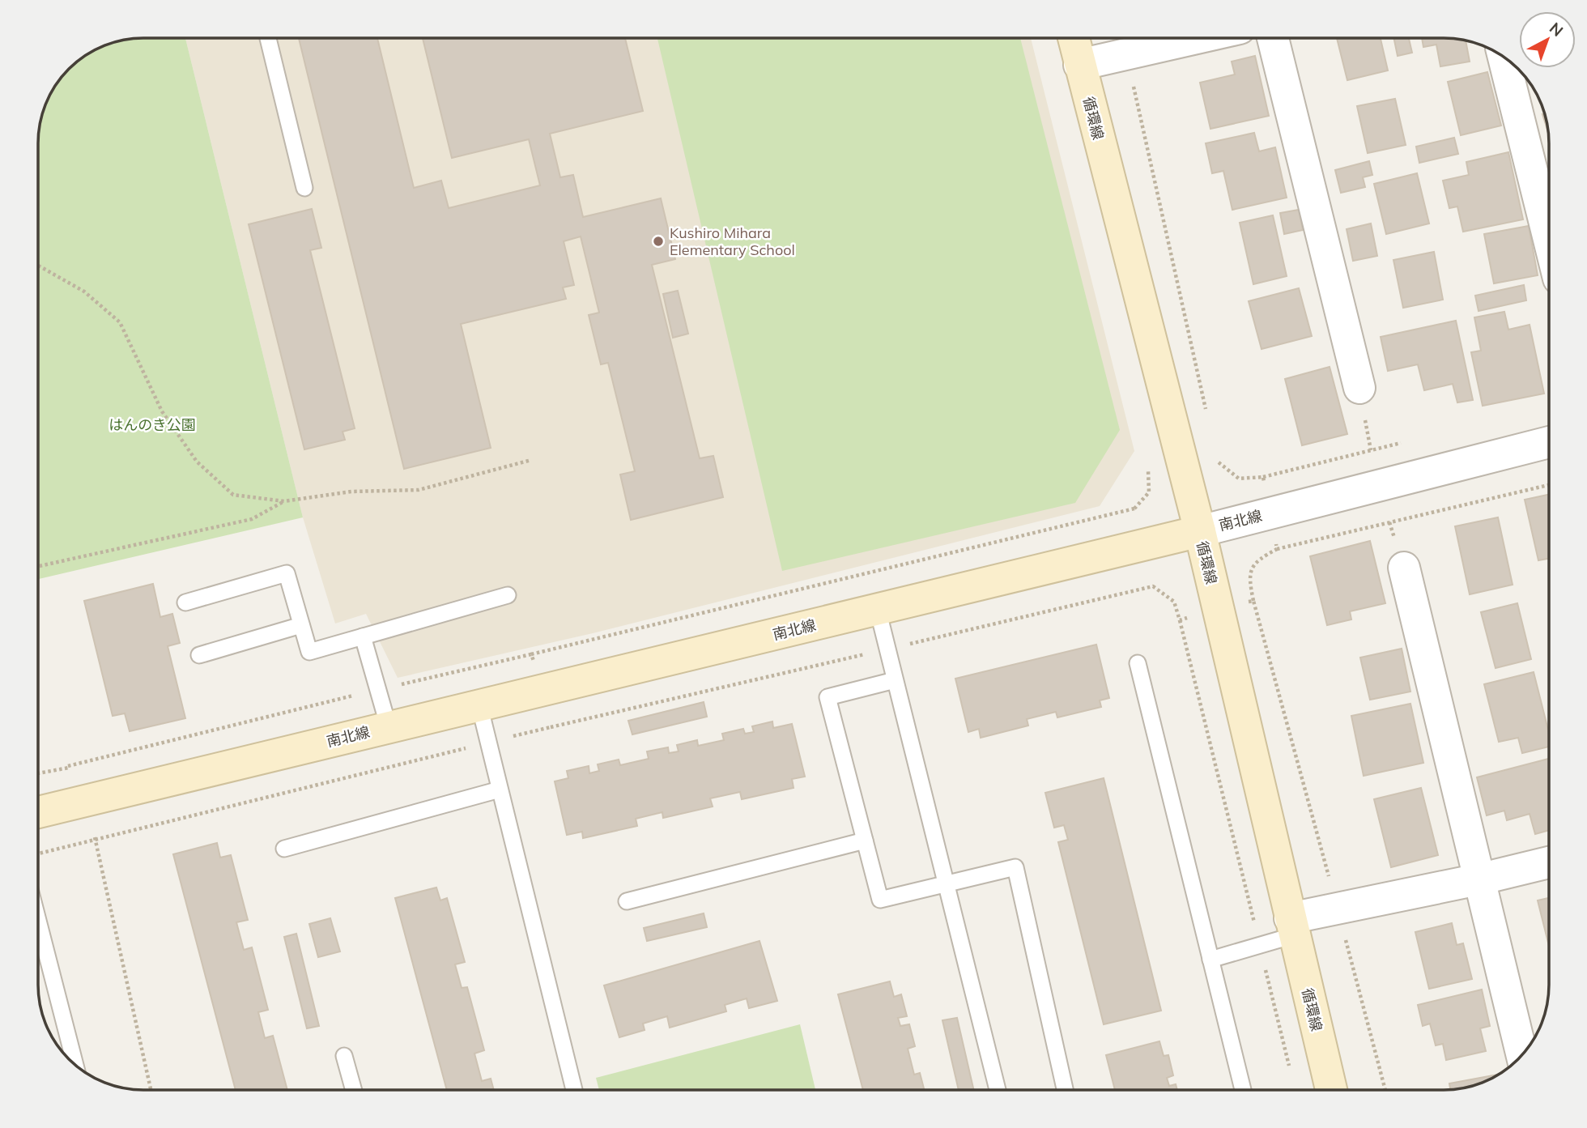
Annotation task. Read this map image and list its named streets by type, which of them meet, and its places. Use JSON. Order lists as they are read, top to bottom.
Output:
{
  "streets": {
    "street": ["循環線", "南北線"]
  },
  "crossings": [
    ["循環線", "南北線"]
  ],
  "parks": ["はんのき公園"],
  "places": ["Kushiro Mihara Elementary School"],
  "north": "top right"
}
